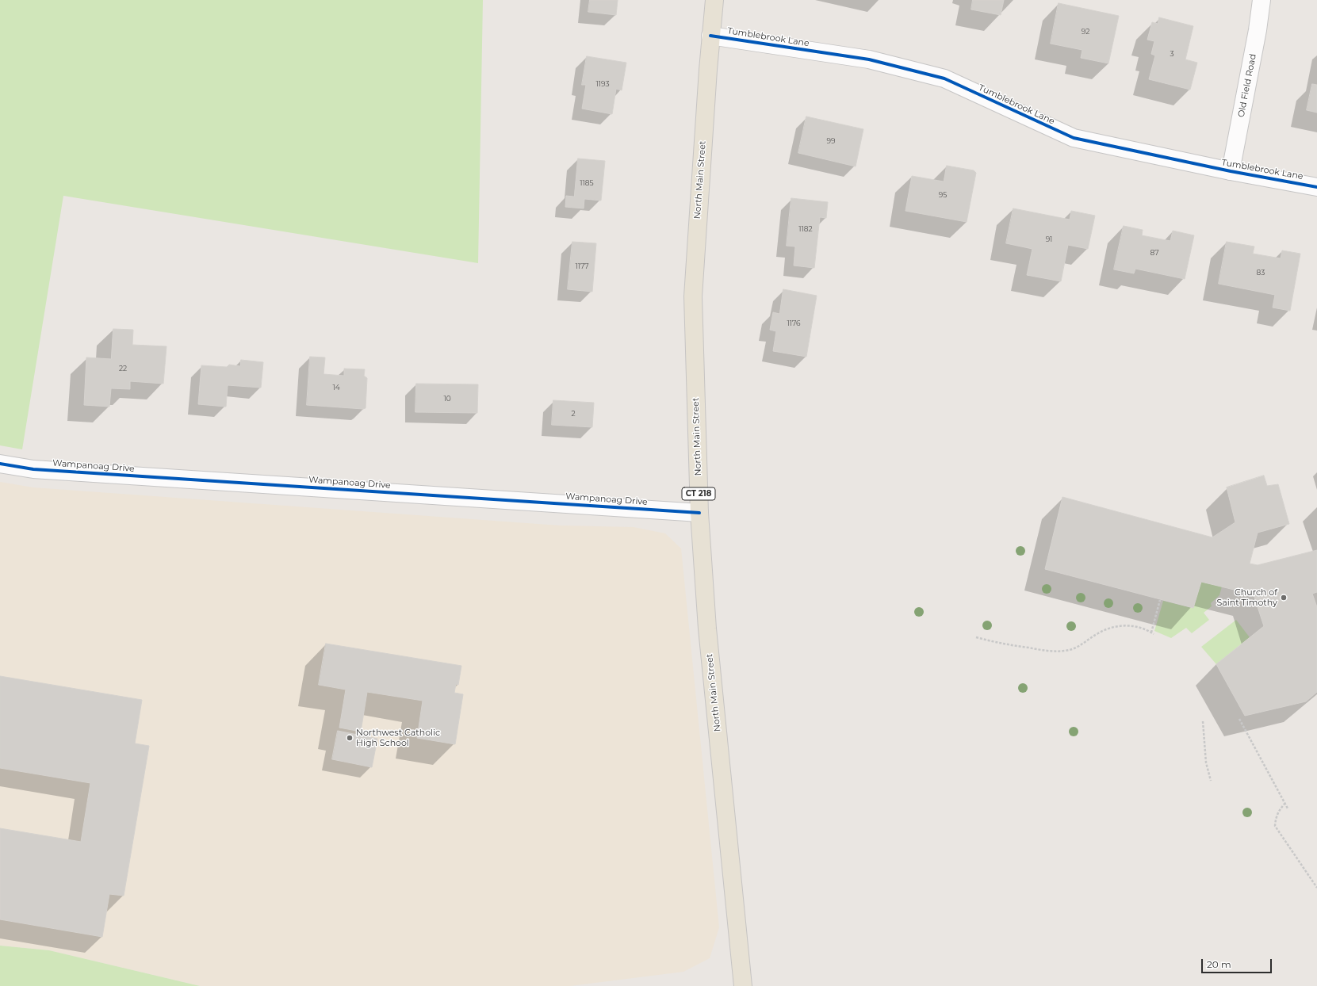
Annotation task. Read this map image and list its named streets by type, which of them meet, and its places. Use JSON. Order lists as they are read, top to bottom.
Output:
{
  "streets": {
    "main road": ["North Main Street", "CT 218"],
    "street": ["Tumblebrook Lane", "Old Field Road", "Wampanoag Drive"]
  },
  "crossings": [
    ["Tumblebrook Lane", "Old Field Road"],
    ["Tumblebrook Lane", "North Main Street"],
    ["North Main Street", "Wampanoag Drive"]
  ],
  "places": ["Church of Saint Timothy", "Northwest Catholic High School"],
  "house_numbers": [
    "92",
    "3",
    "1193",
    "99",
    "1185",
    "95",
    "1182",
    "91",
    "87",
    "1177",
    "83",
    "1176",
    "22",
    "14",
    "10",
    "2"
  ],
  "scale_bar": "20 m"
}
